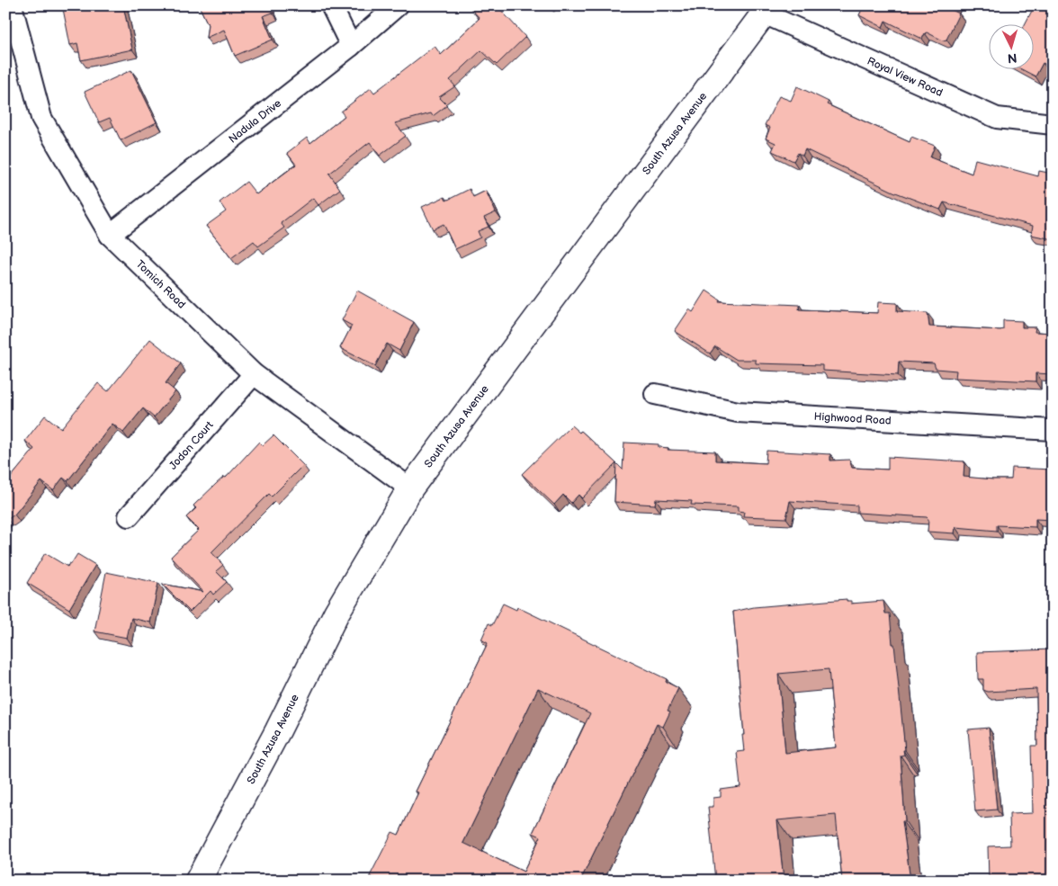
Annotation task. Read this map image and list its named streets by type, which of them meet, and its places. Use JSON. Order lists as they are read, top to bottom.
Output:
{
  "streets": {
    "street": [
      "Royal View Road",
      "Nadula Drive",
      "South Azusa Avenue",
      "Tomich Road",
      "Highwood Road",
      "Jodon Court"
    ]
  },
  "crossings": [
    ["Royal View Road", "South Azusa Avenue"],
    ["Nadula Drive", "Tomich Road"],
    ["South Azusa Avenue", "Tomich Road"],
    ["Tomich Road", "Jodon Court"]
  ],
  "north": "bottom"
}
